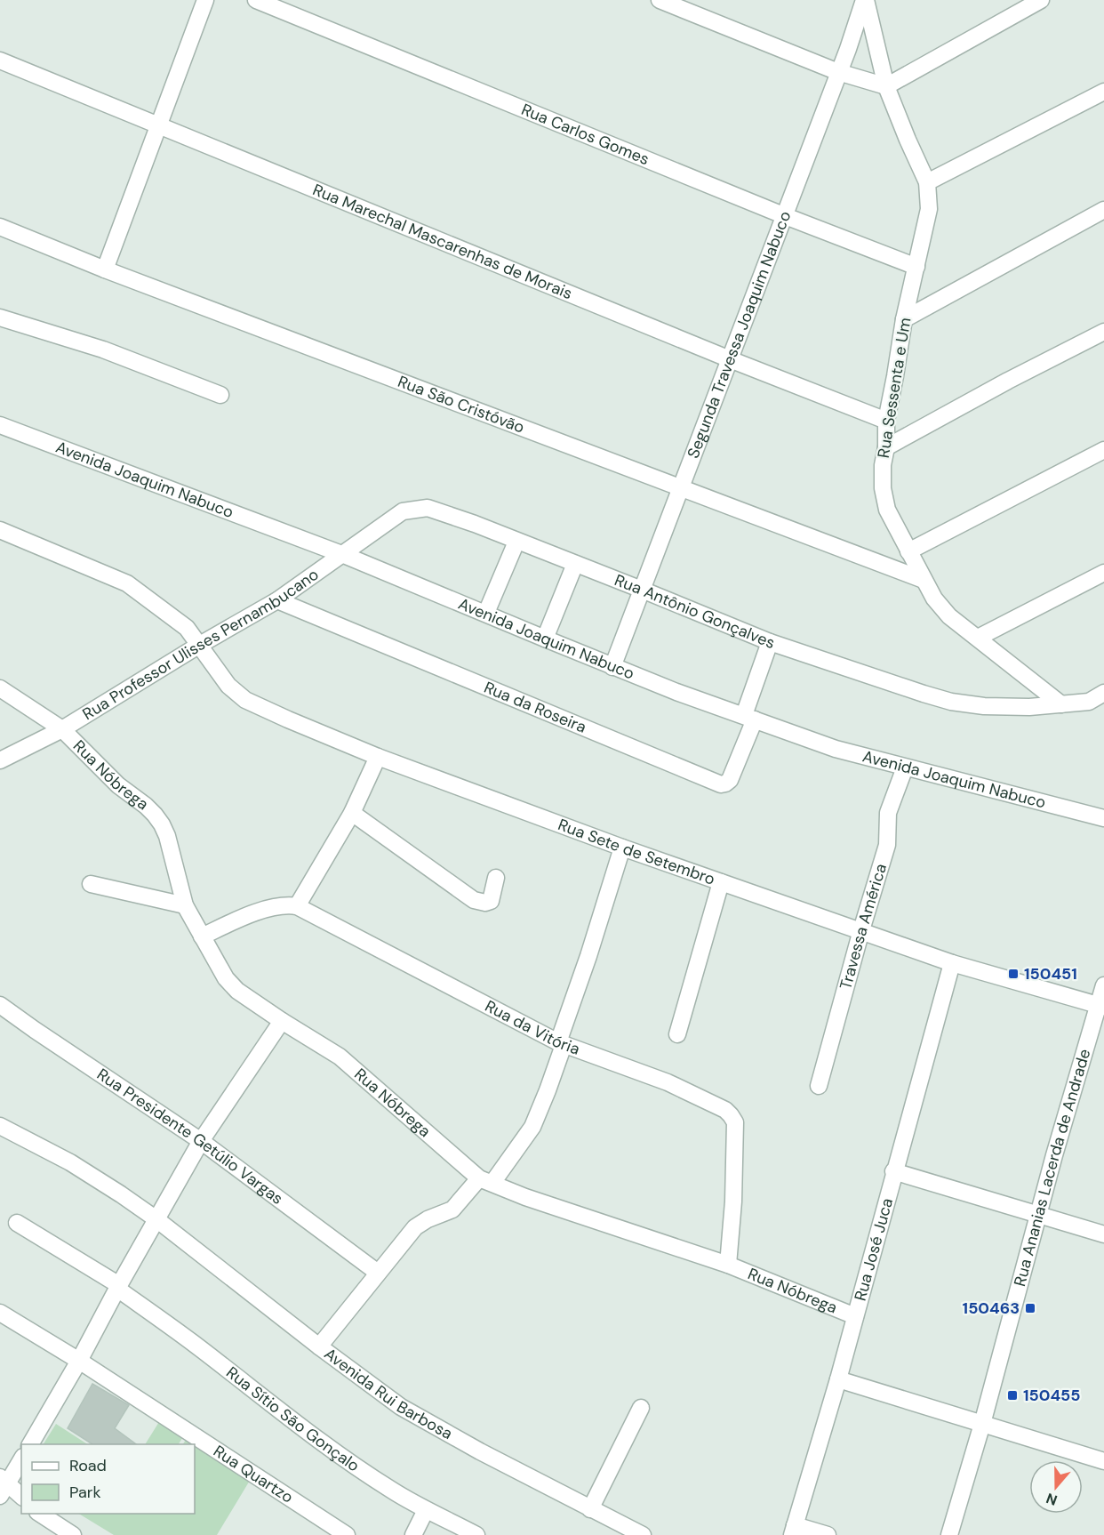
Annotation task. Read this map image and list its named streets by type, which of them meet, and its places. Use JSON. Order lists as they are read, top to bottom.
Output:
{
  "streets": {
    "street": [
      "Rua Carlos Gomes",
      "Rua Marechal Mascarenhas de Morais",
      "Segunda Travessa Joaquim Nabuco",
      "Rua Sessenta e Um",
      "Rua São Cristóvão",
      "Avenida Joaquim Nabuco",
      "Rua Antônio Gonçalves",
      "Rua Professor Ulisses Pernambucano",
      "Rua da Roseira",
      "Rua Nóbrega",
      "Rua Sete de Setembro",
      "Travessa América",
      "Rua da Vitória",
      "Rua Presidente Getúlio Vargas",
      "Rua Ananias Lacerda de Andrade",
      "Rua José Juca",
      "Avenida Rui Barbosa",
      "Rua Sítio São Gonçalo",
      "Rua Quartzo"
    ]
  },
  "crossings": [
    ["Rua Carlos Gomes", "Segunda Travessa Joaquim Nabuco"],
    ["Rua Carlos Gomes", "Rua Sessenta e Um"],
    ["Rua Marechal Mascarenhas de Morais", "Segunda Travessa Joaquim Nabuco"],
    ["Rua Marechal Mascarenhas de Morais", "Rua Sessenta e Um"],
    ["Segunda Travessa Joaquim Nabuco", "Rua Sessenta e Um"],
    ["Segunda Travessa Joaquim Nabuco", "Rua São Cristóvão"],
    ["Segunda Travessa Joaquim Nabuco", "Avenida Joaquim Nabuco"],
    ["Segunda Travessa Joaquim Nabuco", "Rua Antônio Gonçalves"],
    ["Rua Sessenta e Um", "Rua São Cristóvão"],
    ["Rua Sessenta e Um", "Rua Antônio Gonçalves"],
    ["Avenida Joaquim Nabuco", "Rua Antônio Gonçalves"],
    ["Avenida Joaquim Nabuco", "Rua Professor Ulisses Pernambucano"],
    ["Avenida Joaquim Nabuco", "Rua da Roseira"],
    ["Avenida Joaquim Nabuco", "Travessa América"],
    ["Rua Antônio Gonçalves", "Rua Professor Ulisses Pernambucano"],
    ["Rua Antônio Gonçalves", "Rua da Roseira"],
    ["Rua Professor Ulisses Pernambucano", "Rua da Roseira"],
    ["Rua Professor Ulisses Pernambucano", "Rua Nóbrega"],
    ["Rua Professor Ulisses Pernambucano", "Rua Sete de Setembro"],
    ["Rua Nóbrega", "Rua da Vitória"],
    ["Rua Nóbrega", "Rua José Juca"],
    ["Rua Sete de Setembro", "Travessa América"],
    ["Rua Sete de Setembro", "Rua Ananias Lacerda de Andrade"],
    ["Rua Sete de Setembro", "Rua José Juca"]
  ],
  "places": {
    "transit": ["150451", "150463", "150455"]
  },
  "legend": ["Road", "Park"],
  "north": "bottom"
}
